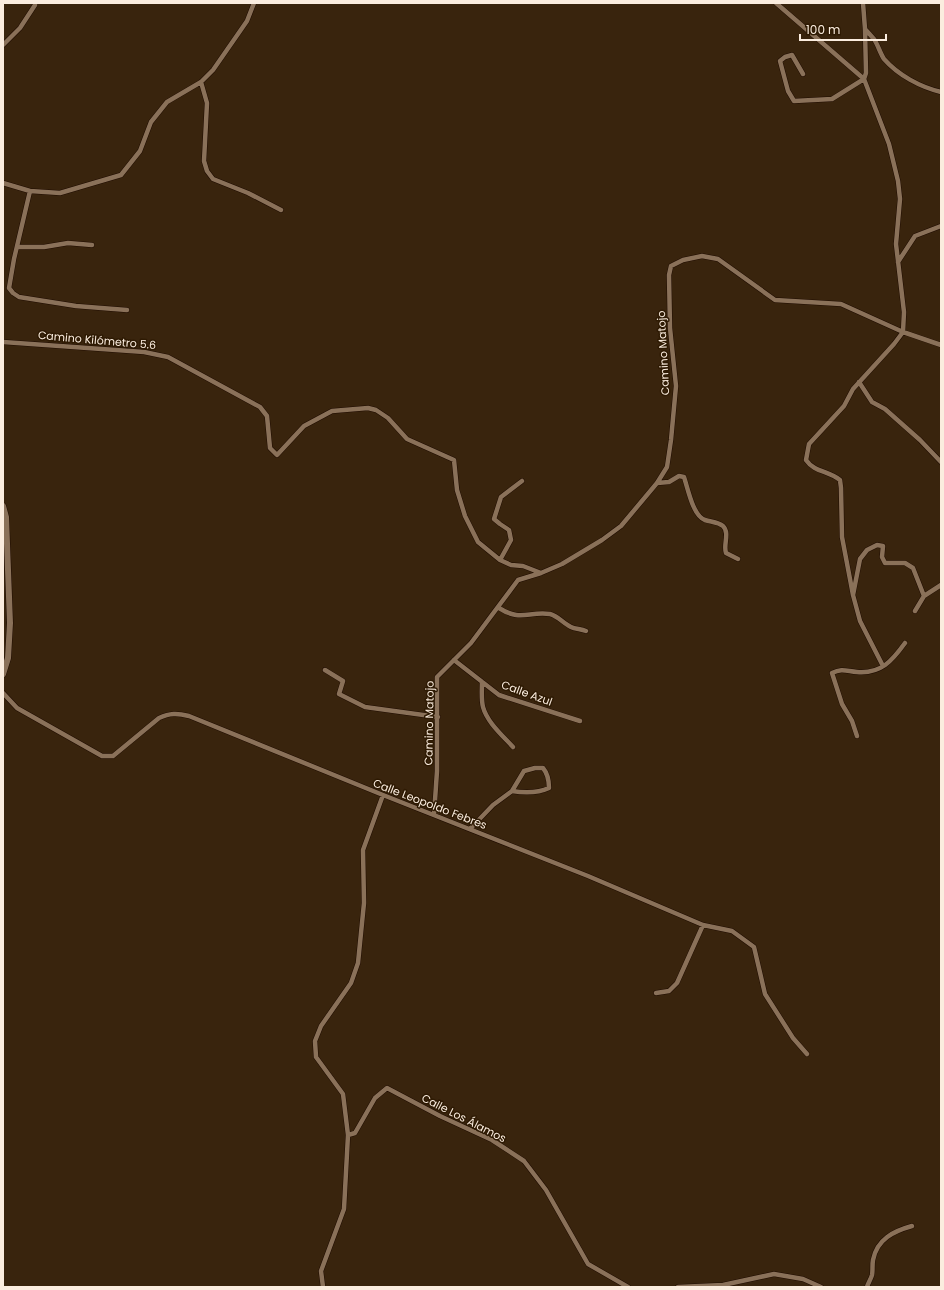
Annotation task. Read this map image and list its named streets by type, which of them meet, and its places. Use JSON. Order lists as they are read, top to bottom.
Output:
{
  "streets": {
    "street": [
      "Camino Kilómetro 5.6",
      "Camino Matojo",
      "Calle Azul",
      "Calle Leopoldo Febres",
      "Calle Los Álamos"
    ]
  },
  "crossings": [
    ["Camino Kilómetro 5.6", "Camino Matojo"],
    ["Camino Matojo", "Calle Azul"],
    ["Camino Matojo", "Calle Leopoldo Febres"]
  ],
  "scale_bar": "100 m"
}
